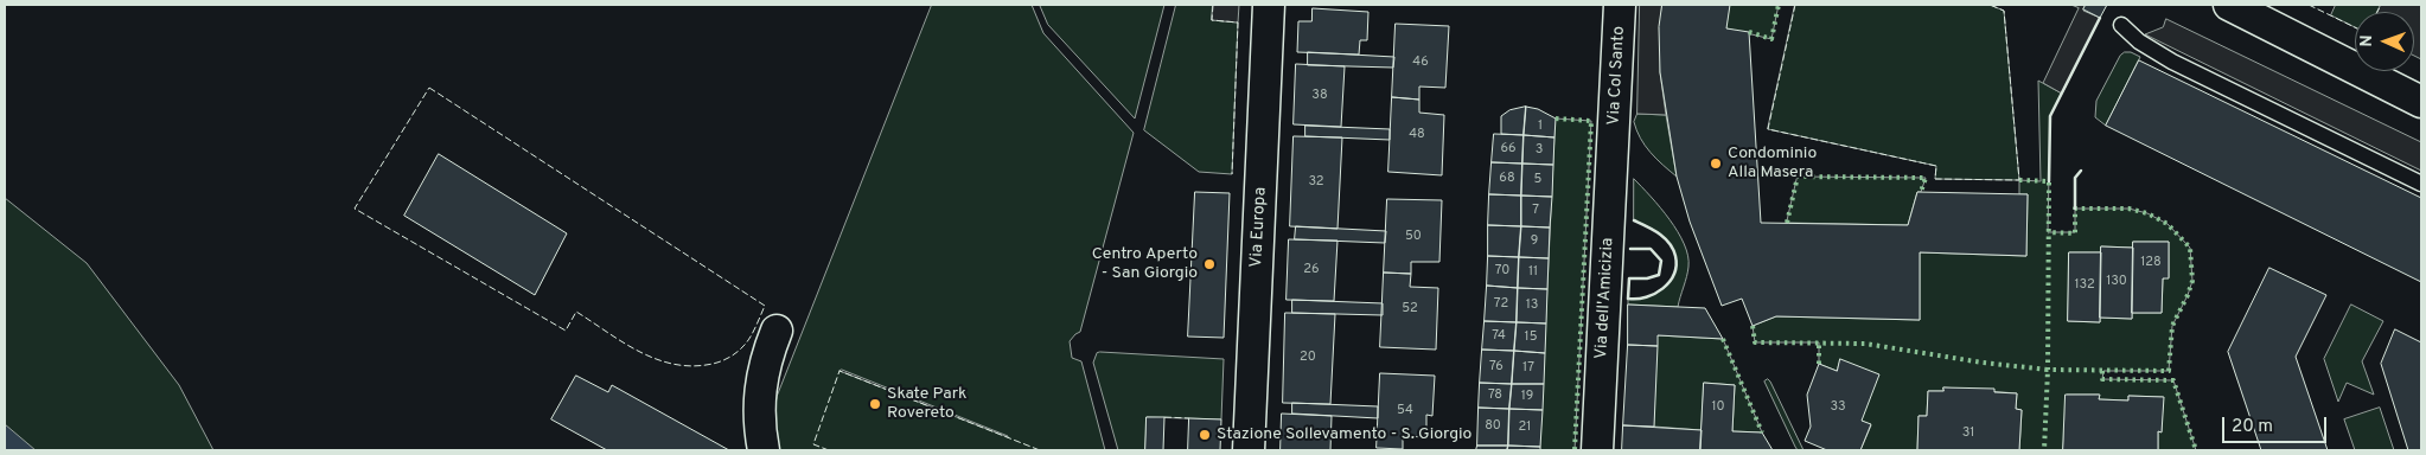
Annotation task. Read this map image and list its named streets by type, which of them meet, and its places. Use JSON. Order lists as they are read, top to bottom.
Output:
{
  "streets": {
    "street": ["Via Col Santo", "Via Europa", "Via dell'Amicizia"]
  },
  "crossings": [
    ["Via Col Santo", "Via dell'Amicizia"]
  ],
  "places": [
    "Condominio Alla Masera",
    "Centro Aperto - San Giorgio",
    "Skate Park Rovereto",
    "Stazione Sollevamento - S. Giorgio"
  ],
  "house_numbers": [
    "46",
    "38",
    "1",
    "48",
    "66",
    "3",
    "68",
    "5",
    "32",
    "7",
    "50",
    "9",
    "128",
    "26",
    "70",
    "11",
    "130",
    "132",
    "72",
    "13",
    "52",
    "74",
    "15",
    "20",
    "76",
    "17",
    "78",
    "19",
    "10",
    "33",
    "54",
    "80",
    "21",
    "31"
  ],
  "scale_bar": "20 m",
  "north": "left"
}
